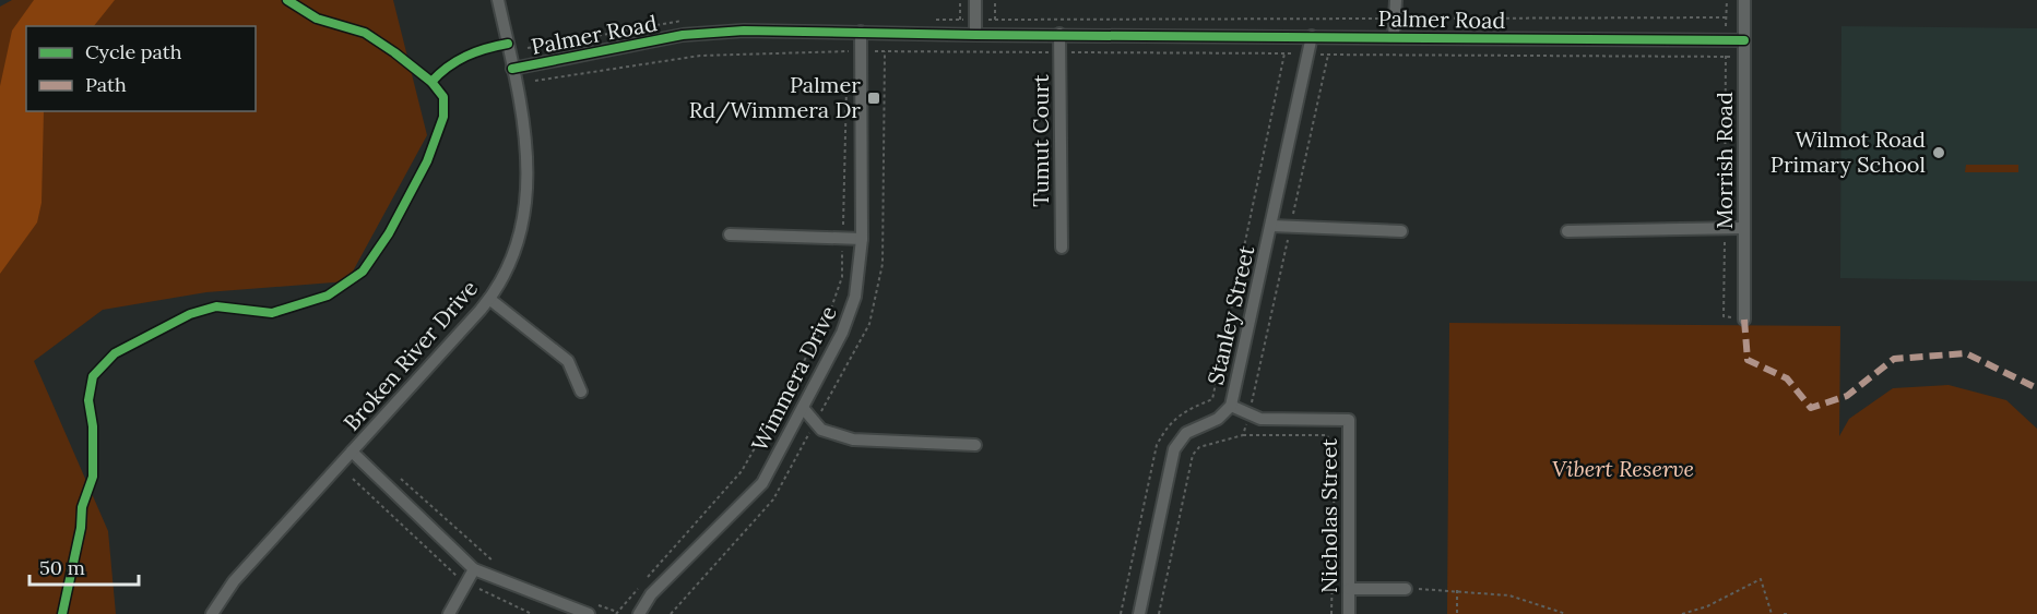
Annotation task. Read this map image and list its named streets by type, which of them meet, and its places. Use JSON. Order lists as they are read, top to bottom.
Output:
{
  "streets": {
    "street": [
      "Palmer Road",
      "Tumut Court",
      "Morrish Road",
      "Stanley Street",
      "Broken River Drive",
      "Wimmera Drive",
      "Nicholas Street"
    ]
  },
  "crossings": [
    ["Palmer Road", "Tumut Court"],
    ["Palmer Road", "Morrish Road"],
    ["Palmer Road", "Stanley Street"],
    ["Palmer Road", "Broken River Drive"],
    ["Palmer Road", "Wimmera Drive"],
    ["Stanley Street", "Nicholas Street"]
  ],
  "parks": ["Vibert Reserve"],
  "places": {
    "transit": ["Palmer Rd/Wimmera Dr"],
    "other": ["Wilmot Road Primary School"]
  },
  "legend": ["Cycle path", "Path"],
  "scale_bar": "50 m"
}
